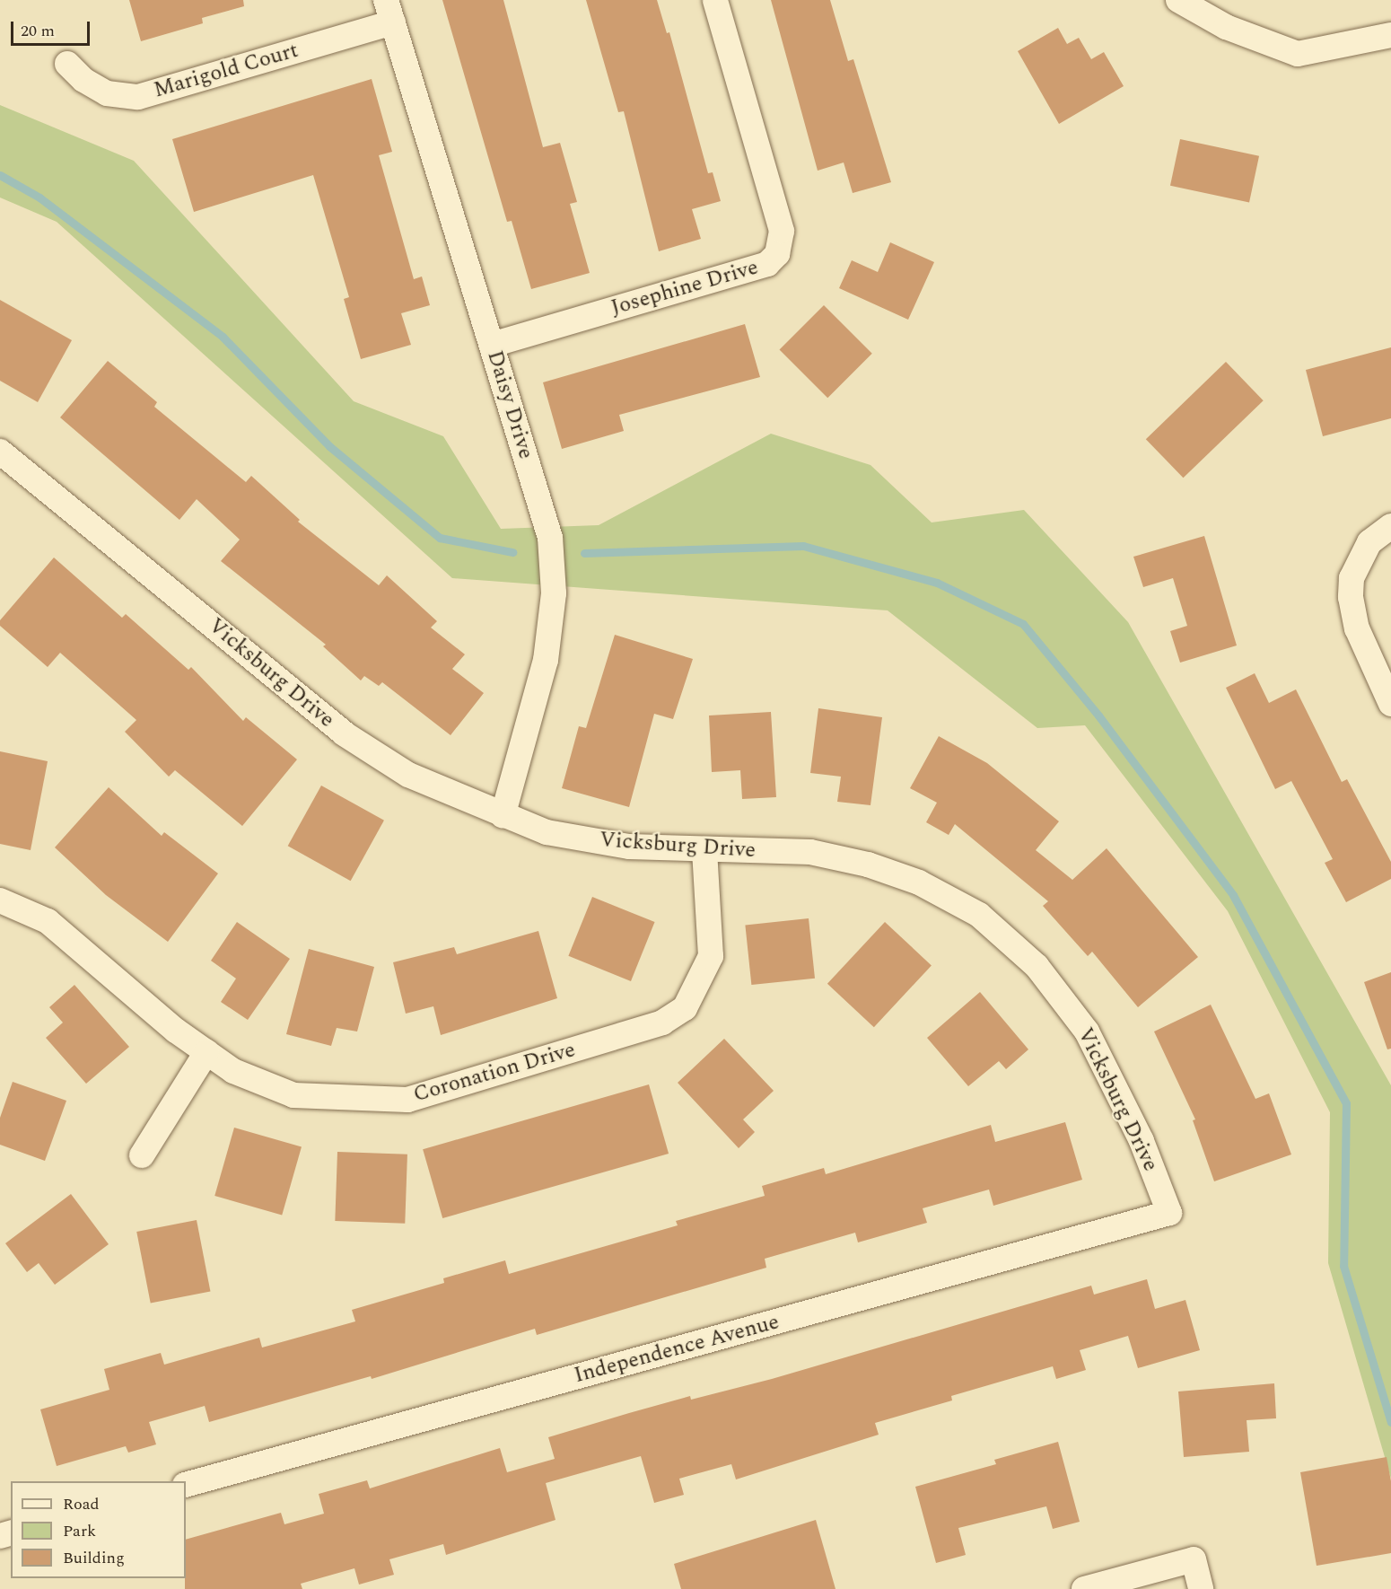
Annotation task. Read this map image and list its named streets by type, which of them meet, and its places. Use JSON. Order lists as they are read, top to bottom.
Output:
{
  "streets": {
    "street": [
      "Marigold Court",
      "Josephine Drive",
      "Daisy Drive",
      "Vicksburg Drive",
      "Coronation Drive",
      "Independence Avenue"
    ]
  },
  "crossings": [
    ["Marigold Court", "Daisy Drive"],
    ["Josephine Drive", "Daisy Drive"],
    ["Daisy Drive", "Vicksburg Drive"],
    ["Vicksburg Drive", "Coronation Drive"],
    ["Vicksburg Drive", "Independence Avenue"]
  ],
  "legend": ["Road", "Park", "Building"],
  "scale_bar": "20 m"
}
